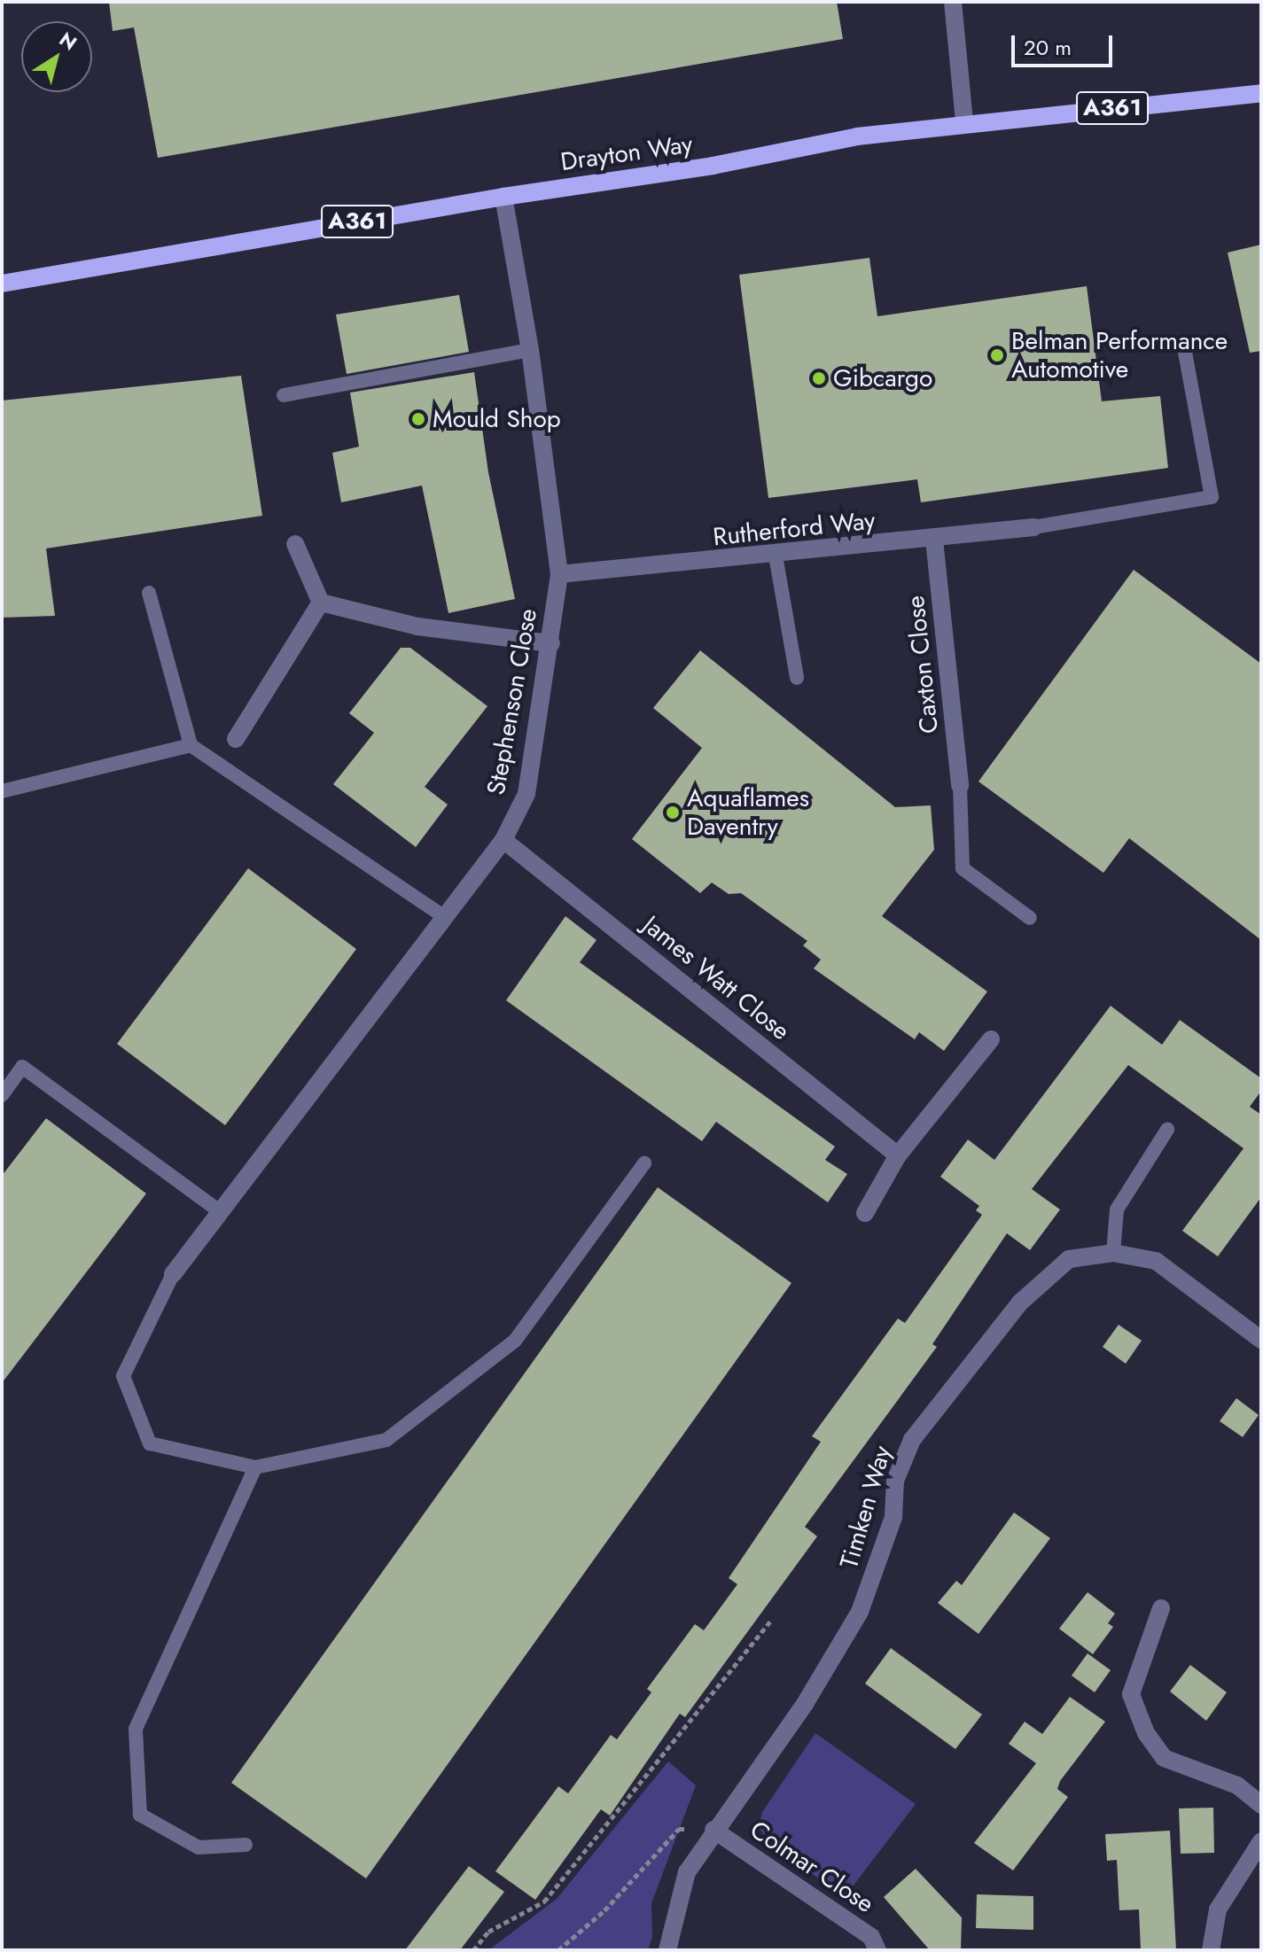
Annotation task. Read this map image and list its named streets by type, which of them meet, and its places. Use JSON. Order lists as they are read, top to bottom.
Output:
{
  "streets": {
    "main road": ["A361", "Drayton Way"],
    "street": [
      "Rutherford Way",
      "Caxton Close",
      "Stephenson Close",
      "James Watt Close",
      "Timken Way",
      "Colmar Close"
    ]
  },
  "crossings": [
    ["Drayton Way", "Stephenson Close"],
    ["Rutherford Way", "Caxton Close"],
    ["Rutherford Way", "Stephenson Close"],
    ["Stephenson Close", "James Watt Close"],
    ["Timken Way", "Colmar Close"]
  ],
  "places": [
    "Belman Performance Automotive",
    "Gibcargo",
    "Mould Shop",
    "Aquaflames Daventry"
  ],
  "scale_bar": "20 m",
  "north": "top right"
}
